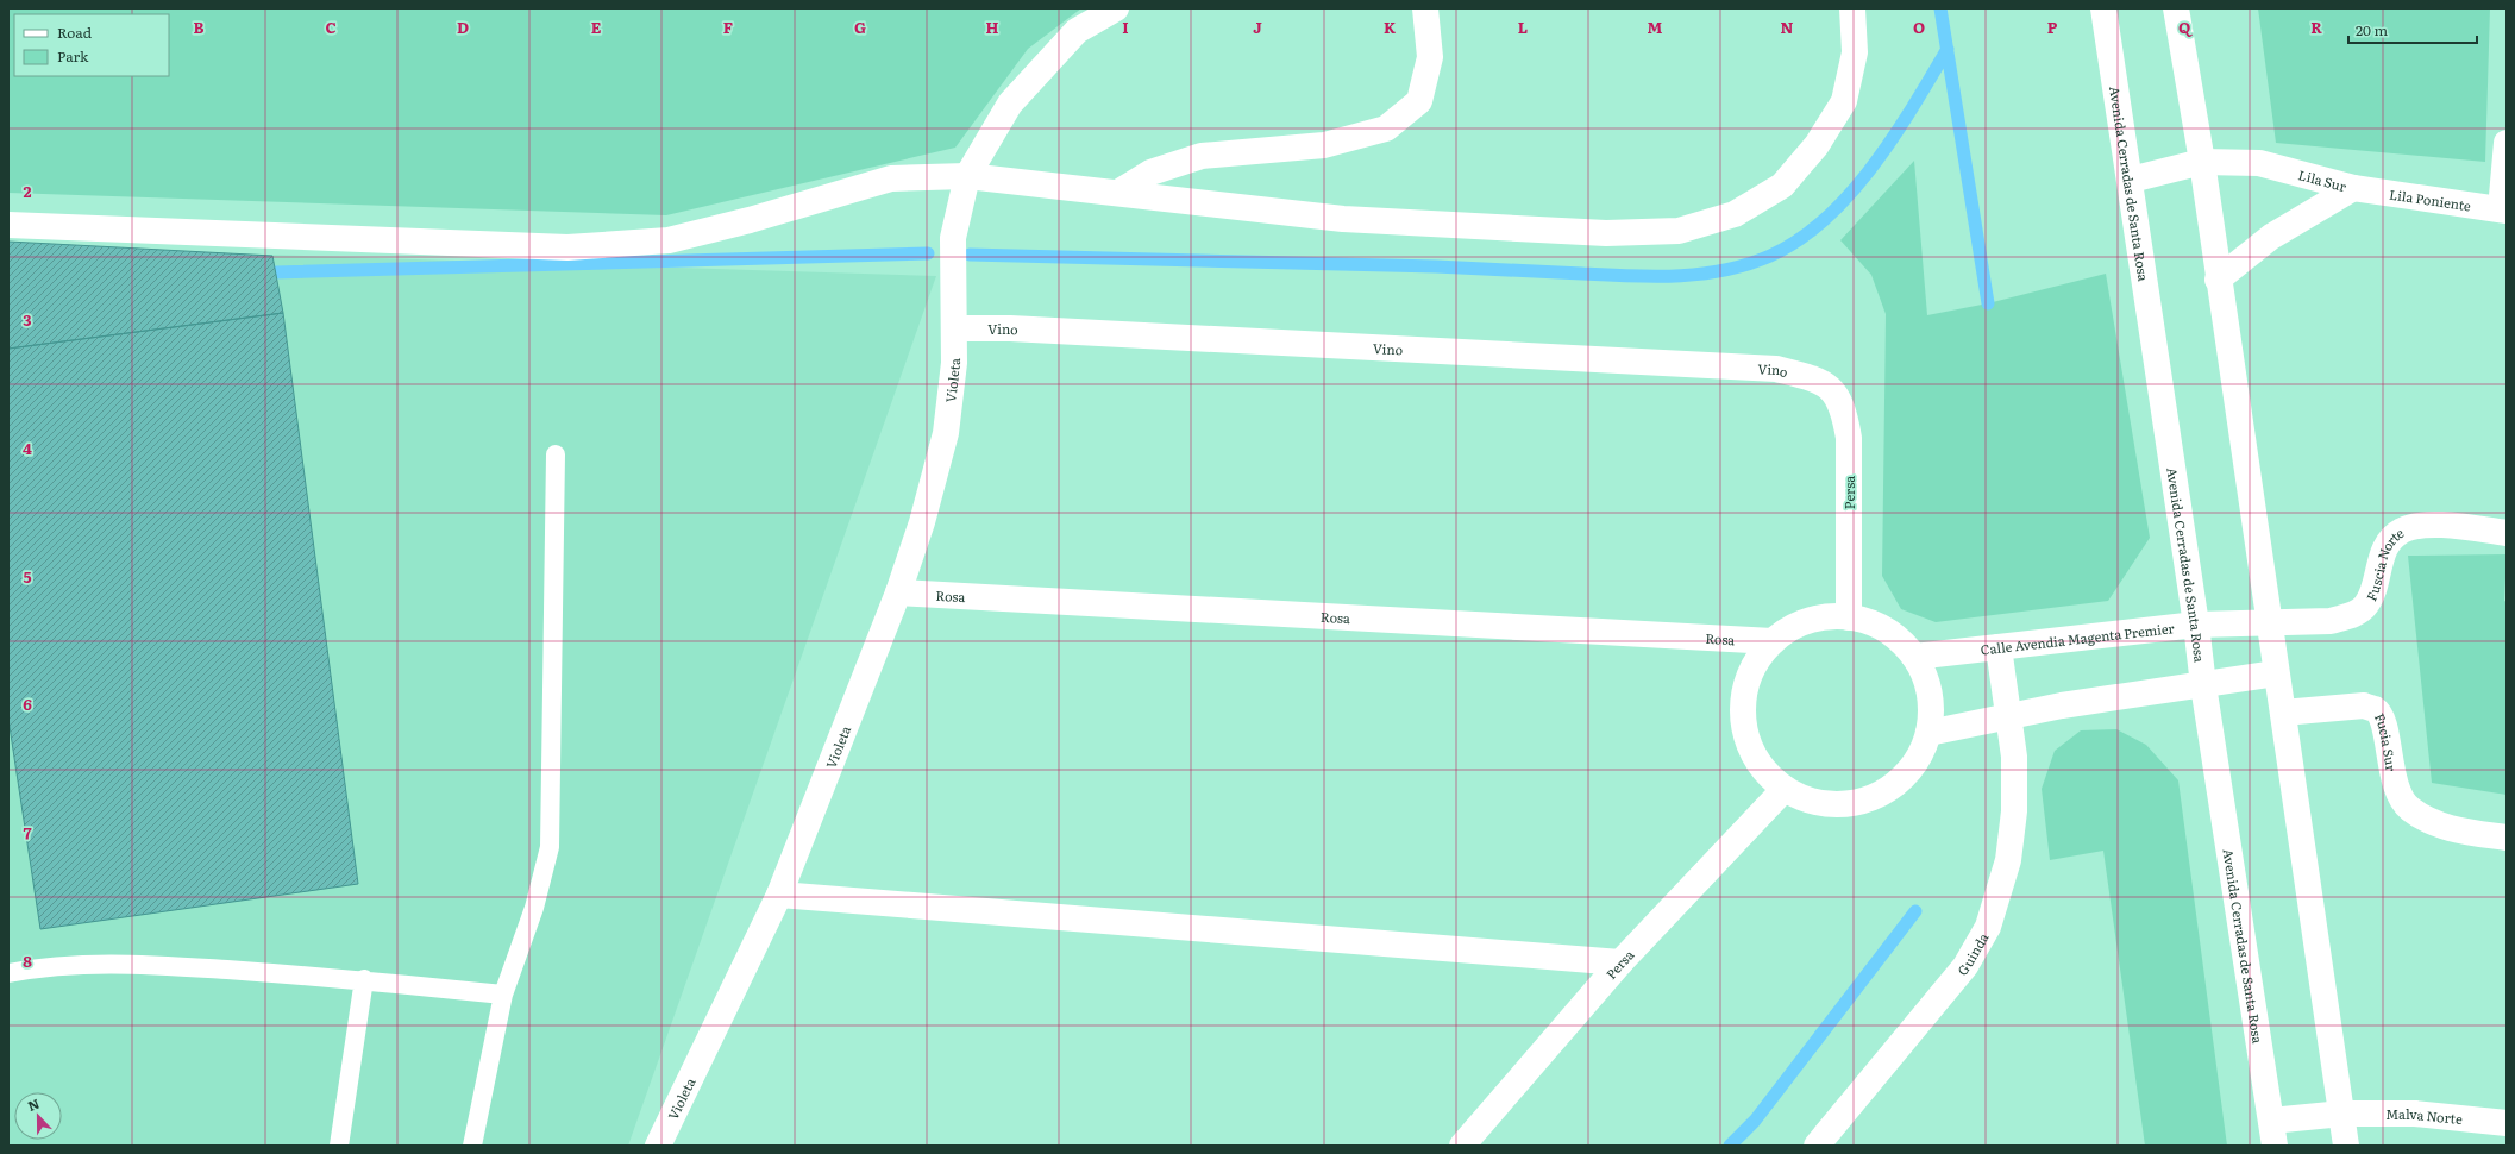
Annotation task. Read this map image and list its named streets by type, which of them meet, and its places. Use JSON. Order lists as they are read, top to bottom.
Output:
{
  "streets": {
    "street": [
      "Lila Sur",
      "Avenida Cerradas de Santa Rosa",
      "Lila Poniente",
      "Vino",
      "Violeta",
      "Persa",
      "Fuscia Norte",
      "Rosa",
      "Calle Avendia Magenta Premier",
      "Fucia Sur",
      "Guinda",
      "Malva Norte"
    ]
  },
  "crossings": [
    ["Lila Sur", "Avenida Cerradas de Santa Rosa"],
    ["Lila Sur", "Lila Poniente"],
    ["Avenida Cerradas de Santa Rosa", "Calle Avendia Magenta Premier"],
    ["Avenida Cerradas de Santa Rosa", "Malva Norte"],
    ["Vino", "Violeta"],
    ["Vino", "Persa"],
    ["Violeta", "Rosa"],
    ["Fuscia Norte", "Calle Avendia Magenta Premier"],
    ["Calle Avendia Magenta Premier", "Guinda"]
  ],
  "legend": ["Road", "Park"],
  "scale_bar": "20 m",
  "north": "top",
  "grid": {
    "columns": [
      "B",
      "C",
      "D",
      "E",
      "F",
      "G",
      "H",
      "I",
      "J",
      "K",
      "L",
      "M",
      "N",
      "O",
      "P",
      "Q",
      "R"
    ],
    "rows": [
      "2",
      "3",
      "4",
      "5",
      "6",
      "7",
      "8"
    ]
  }
}
